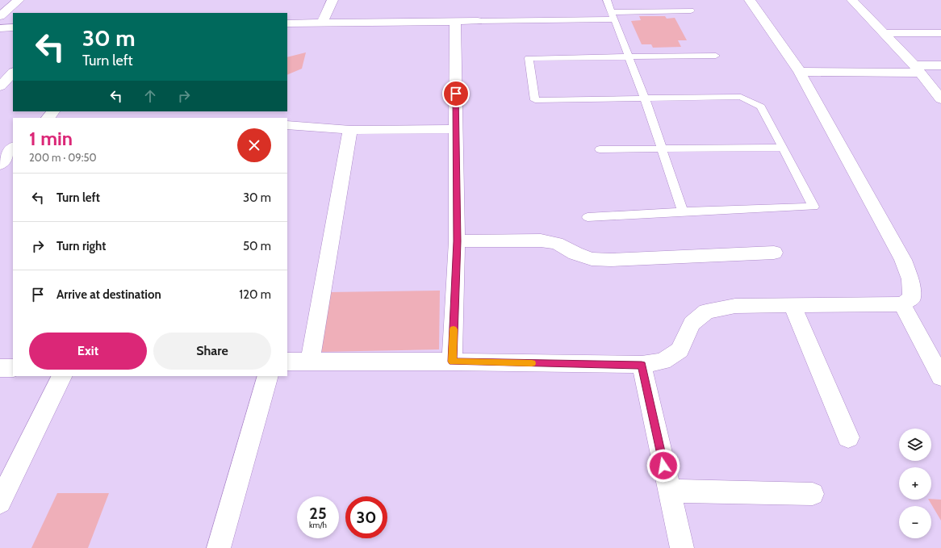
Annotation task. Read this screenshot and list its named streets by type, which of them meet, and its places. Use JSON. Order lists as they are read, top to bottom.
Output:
{
  "page": {
    "turn": ["30 m", "Turn left"],
    "heading": ["1 min", "200 m · 09:50"],
    "list": [
      {
        "name": "Turn left",
        "value": "30 m"
      },
      {
        "name": "Turn right",
        "value": "50 m"
      },
      {
        "name": "Arrive at destination",
        "value": "120 m"
      }
    ],
    "buttons": ["Exit", "Share"],
    "map_buttons": ["+", "−"],
    "speed": "25 km/h",
    "limit": "30"
  }
}
